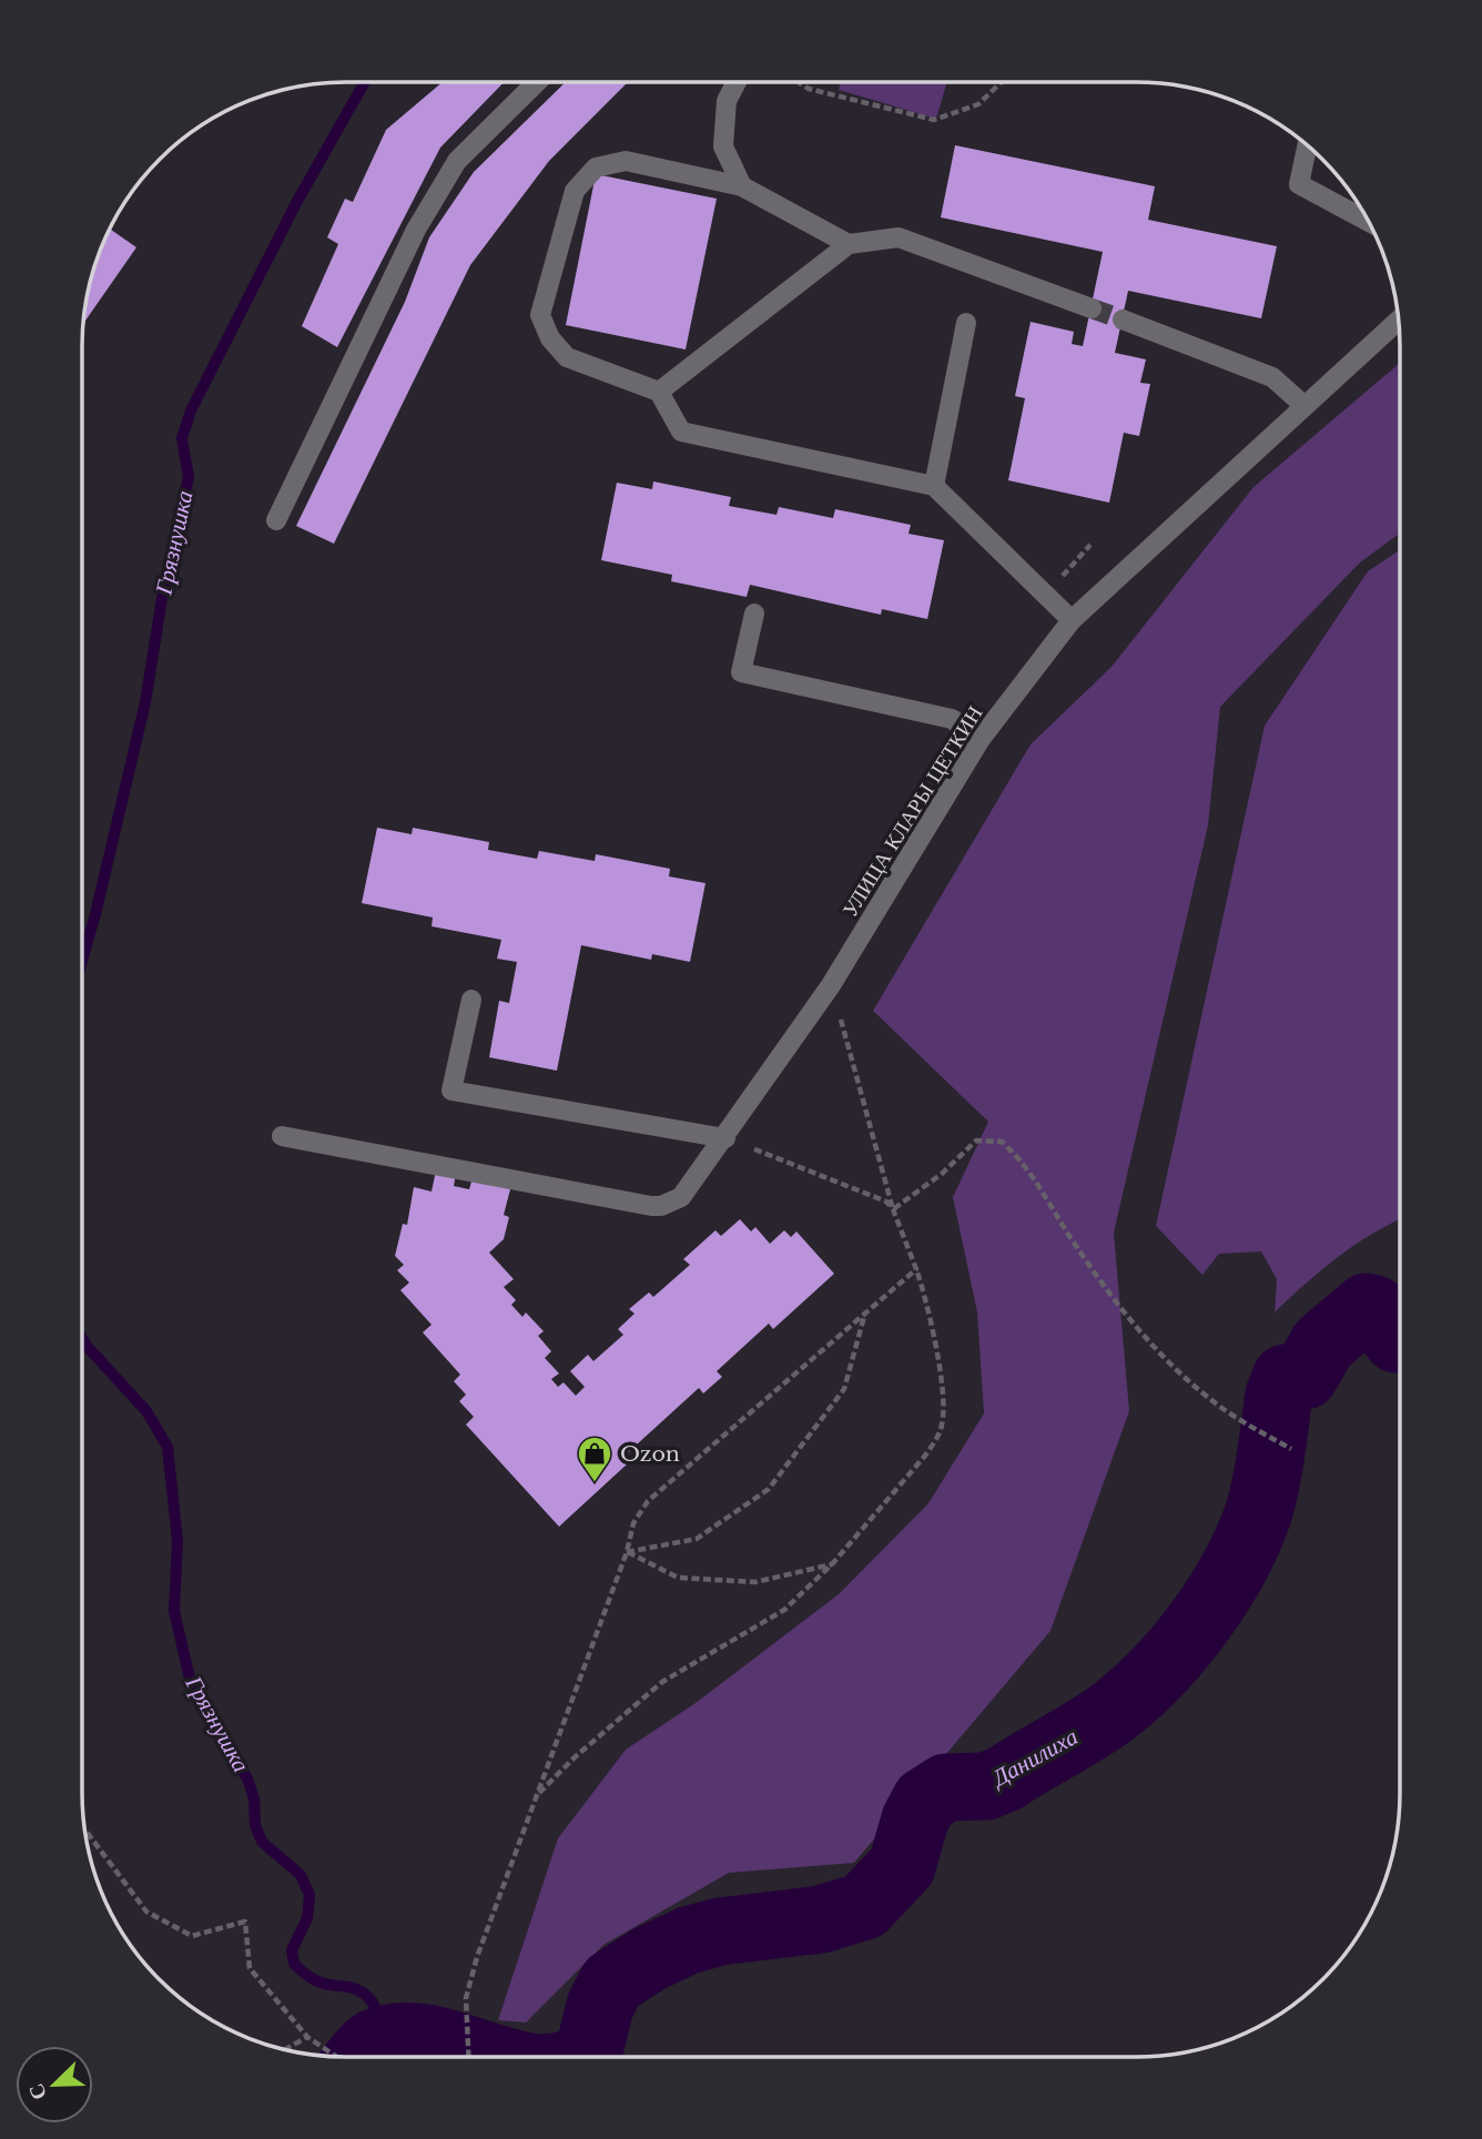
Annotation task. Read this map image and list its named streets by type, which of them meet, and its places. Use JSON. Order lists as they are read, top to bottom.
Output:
{
  "streets": {
    "street": ["УЛИЦА КЛАРЫ ЦЕТКИН"]
  },
  "water": ["Грязнушка", "Данилиха"],
  "places": {
    "shop": ["Ozon"]
  },
  "north": "bottom left"
}
